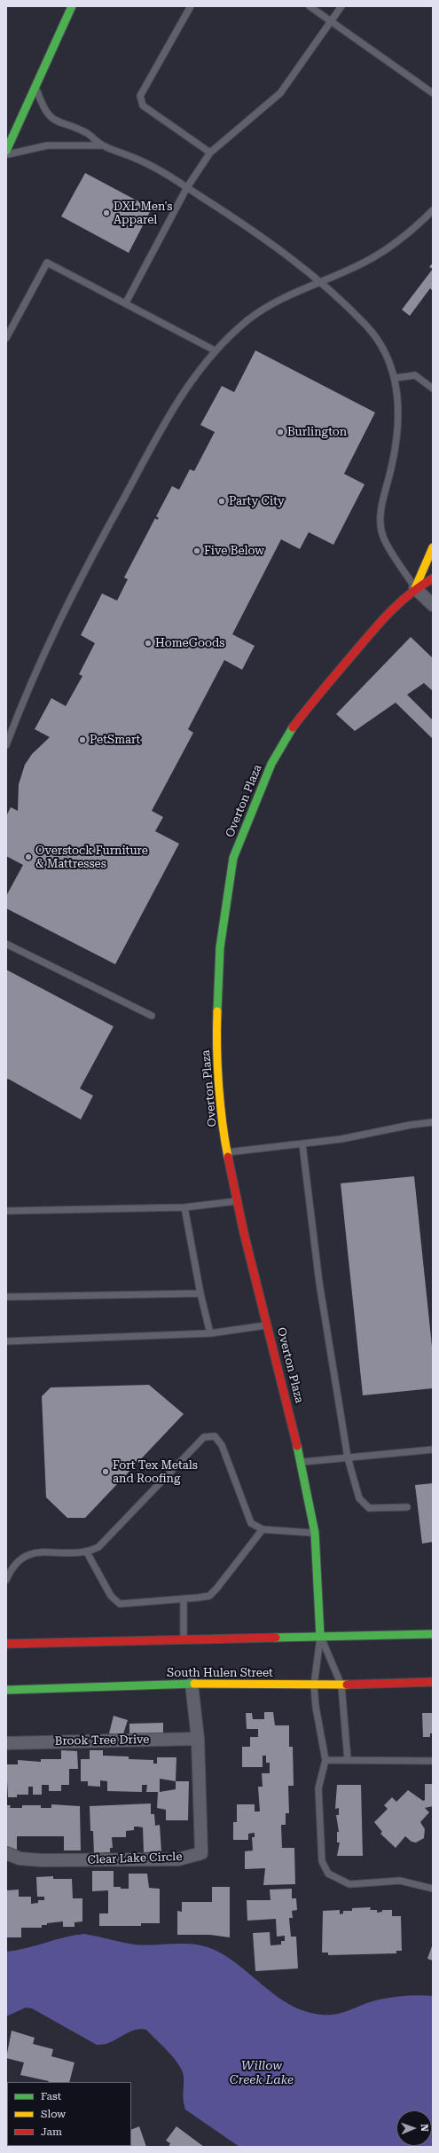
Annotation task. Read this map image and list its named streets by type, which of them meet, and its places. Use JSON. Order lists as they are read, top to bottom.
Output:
{
  "streets": {
    "street": [
      "Overton Plaza",
      "South Hulen Street",
      "Brook Tree Drive",
      "Clear Lake Circle"
    ]
  },
  "crossings": [
    ["South Hulen Street", "Clear Lake Circle"],
    ["Brook Tree Drive", "Clear Lake Circle"]
  ],
  "water": ["Willow Creek Lake"],
  "places": [
    "DXL Men's Apparel",
    "Burlington",
    "Party City",
    "Five Below",
    "HomeGoods",
    "PetSmart",
    "Overstock Furniture & Mattresses",
    "Fort Tex Metals and Roofing"
  ],
  "legend": ["Fast", "Slow", "Jam"],
  "north": "right"
}
